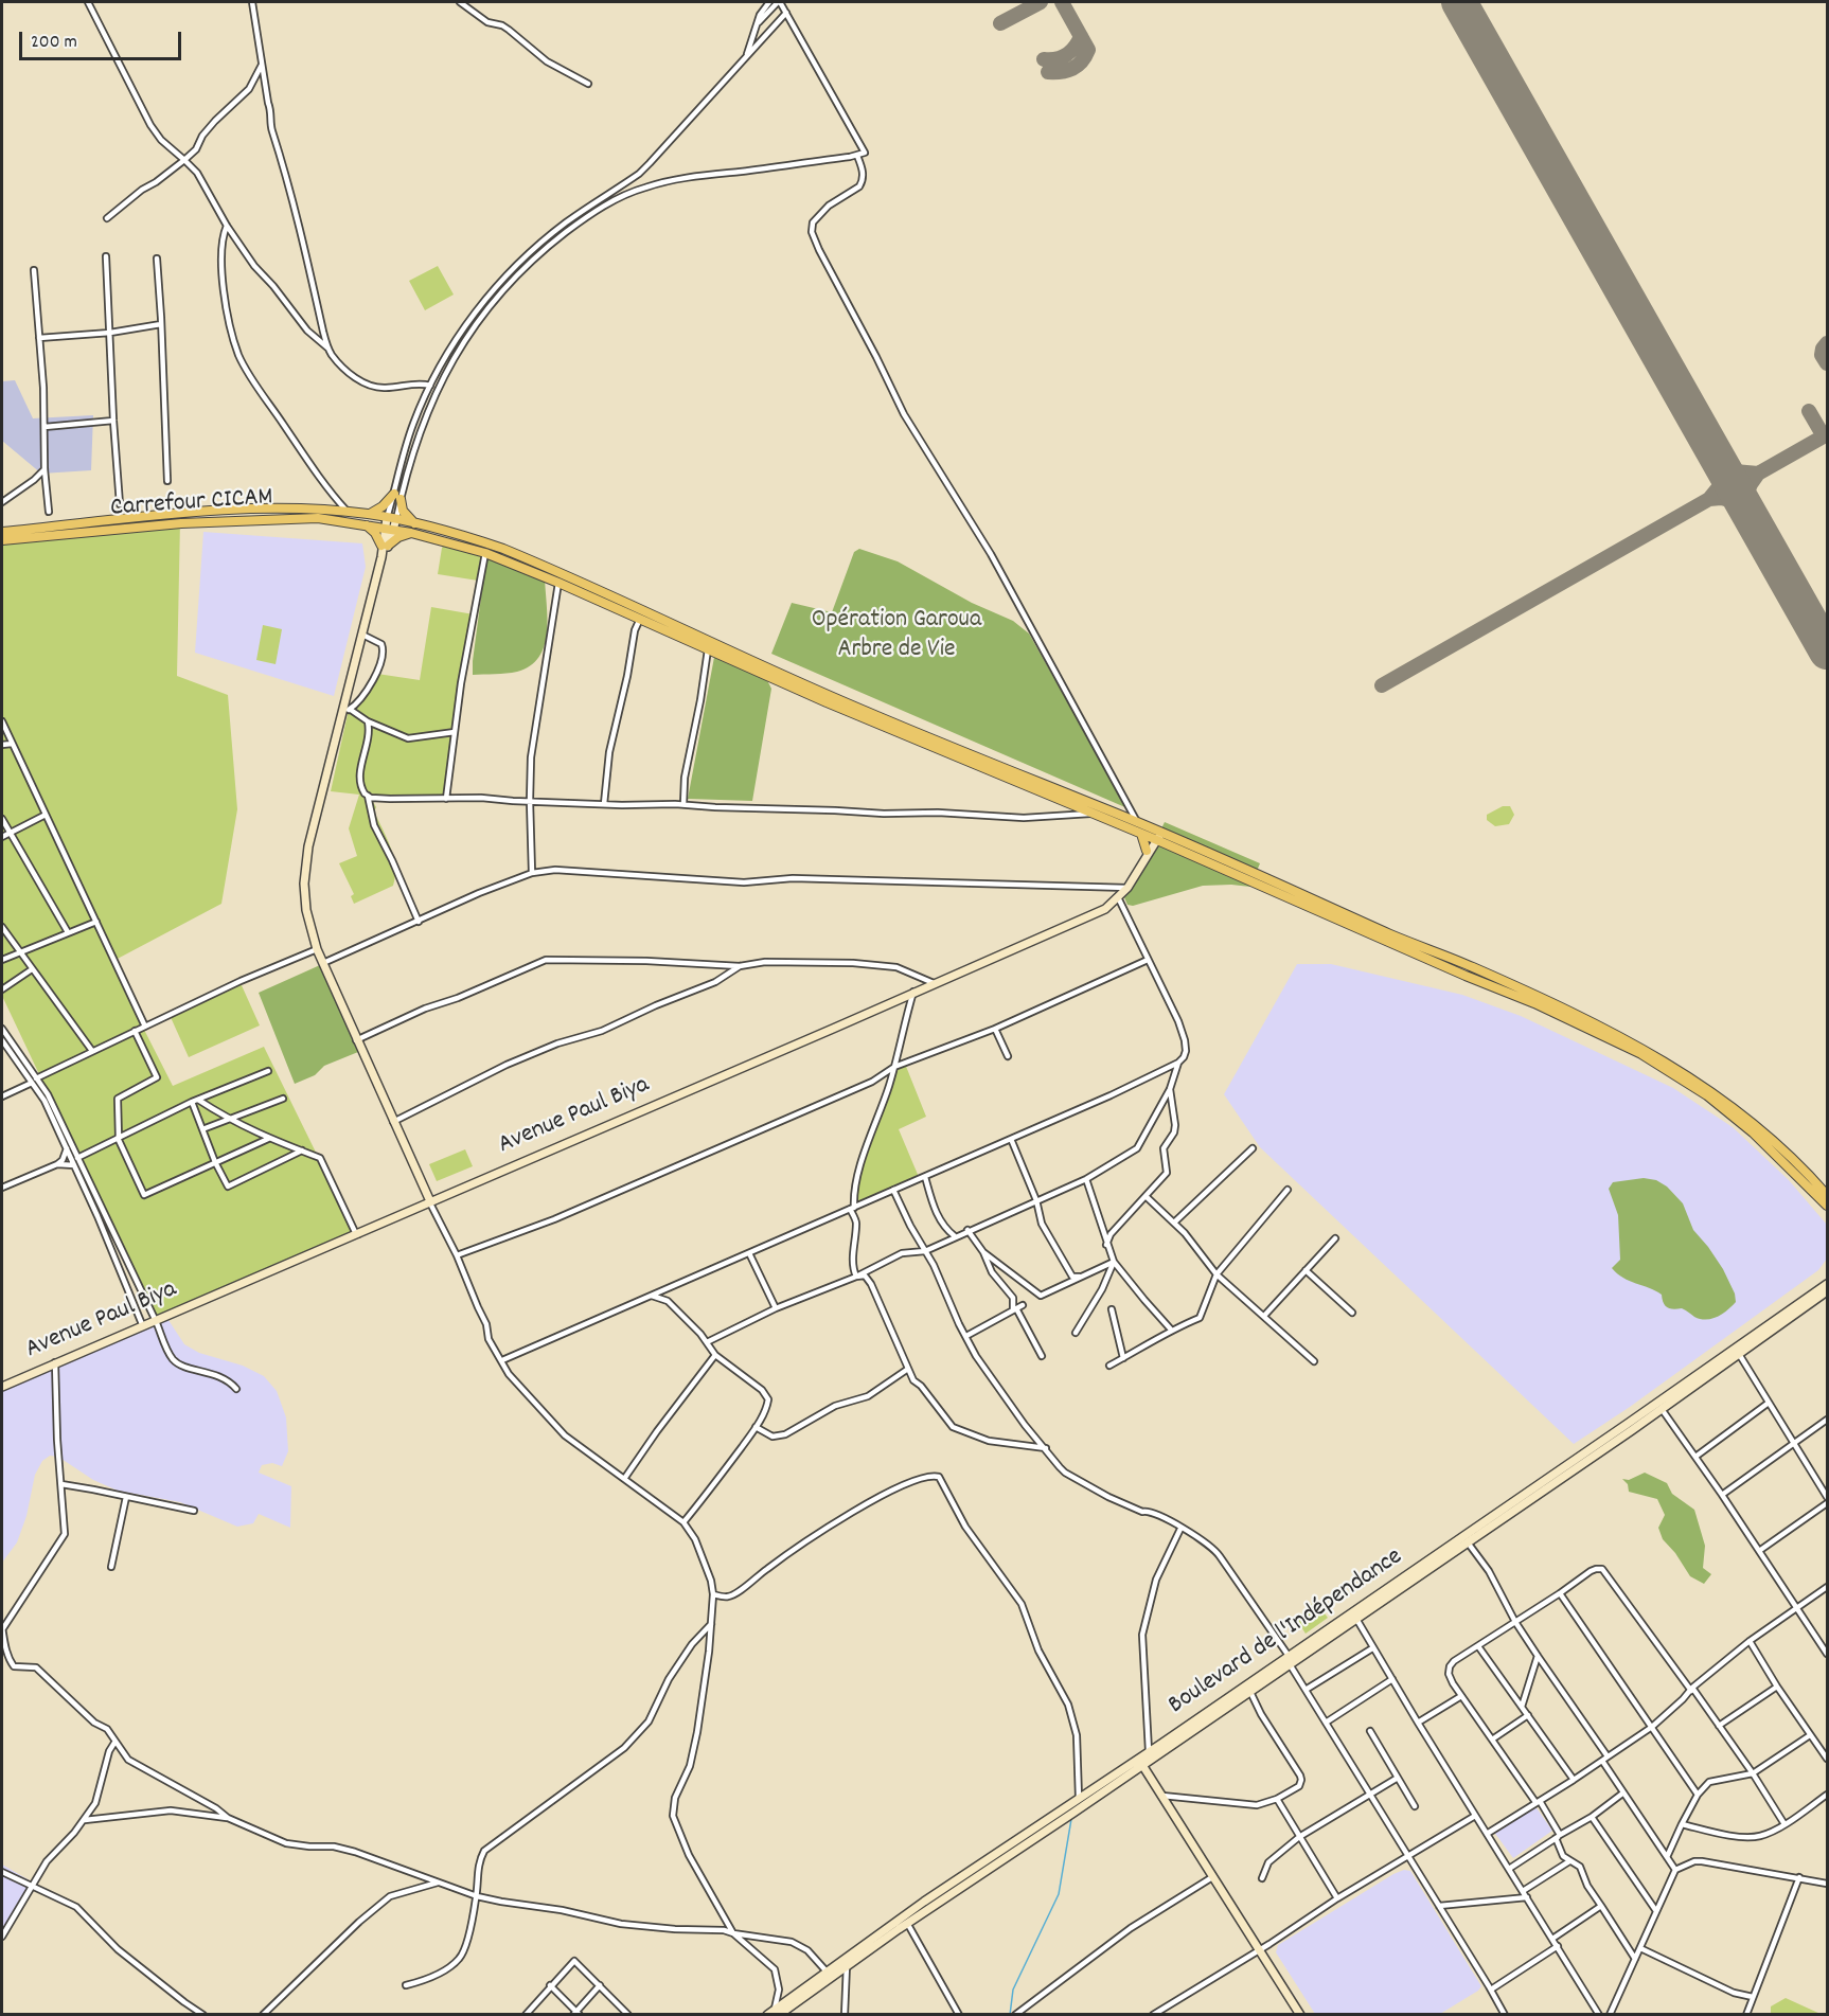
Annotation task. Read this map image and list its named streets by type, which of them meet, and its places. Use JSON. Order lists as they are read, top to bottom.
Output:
{
  "streets": {
    "main road": ["Carrefour CICAM", "Avenue Paul Biya", "Boulevard de l'Indépendance"]
  },
  "parks": ["Opération Garoua Arbre de Vie"],
  "scale_bar": "200 m"
}
